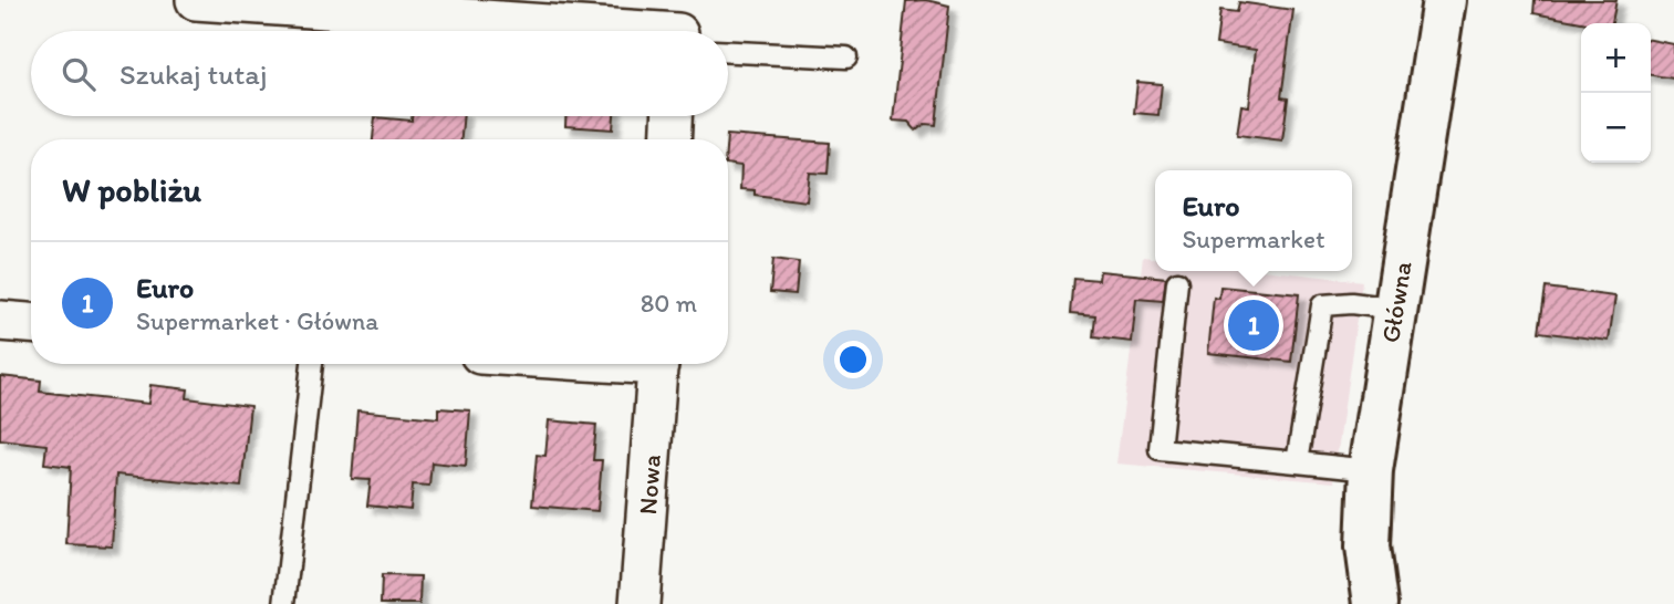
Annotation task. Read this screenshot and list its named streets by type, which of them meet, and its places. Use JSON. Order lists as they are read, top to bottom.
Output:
{
  "streets": {
    "street": ["Główna", "Nowa"]
  },
  "page": {
    "map_buttons": ["+", "−"],
    "search": "Szukaj tutaj",
    "heading": "W pobliżu",
    "popup": ["Euro", "Supermarket"],
    "list": [
      {
        "mark": "1",
        "name": "Euro",
        "note": "Supermarket · Główna",
        "value": "80 m"
      }
    ],
    "pins": "1"
  }
}
